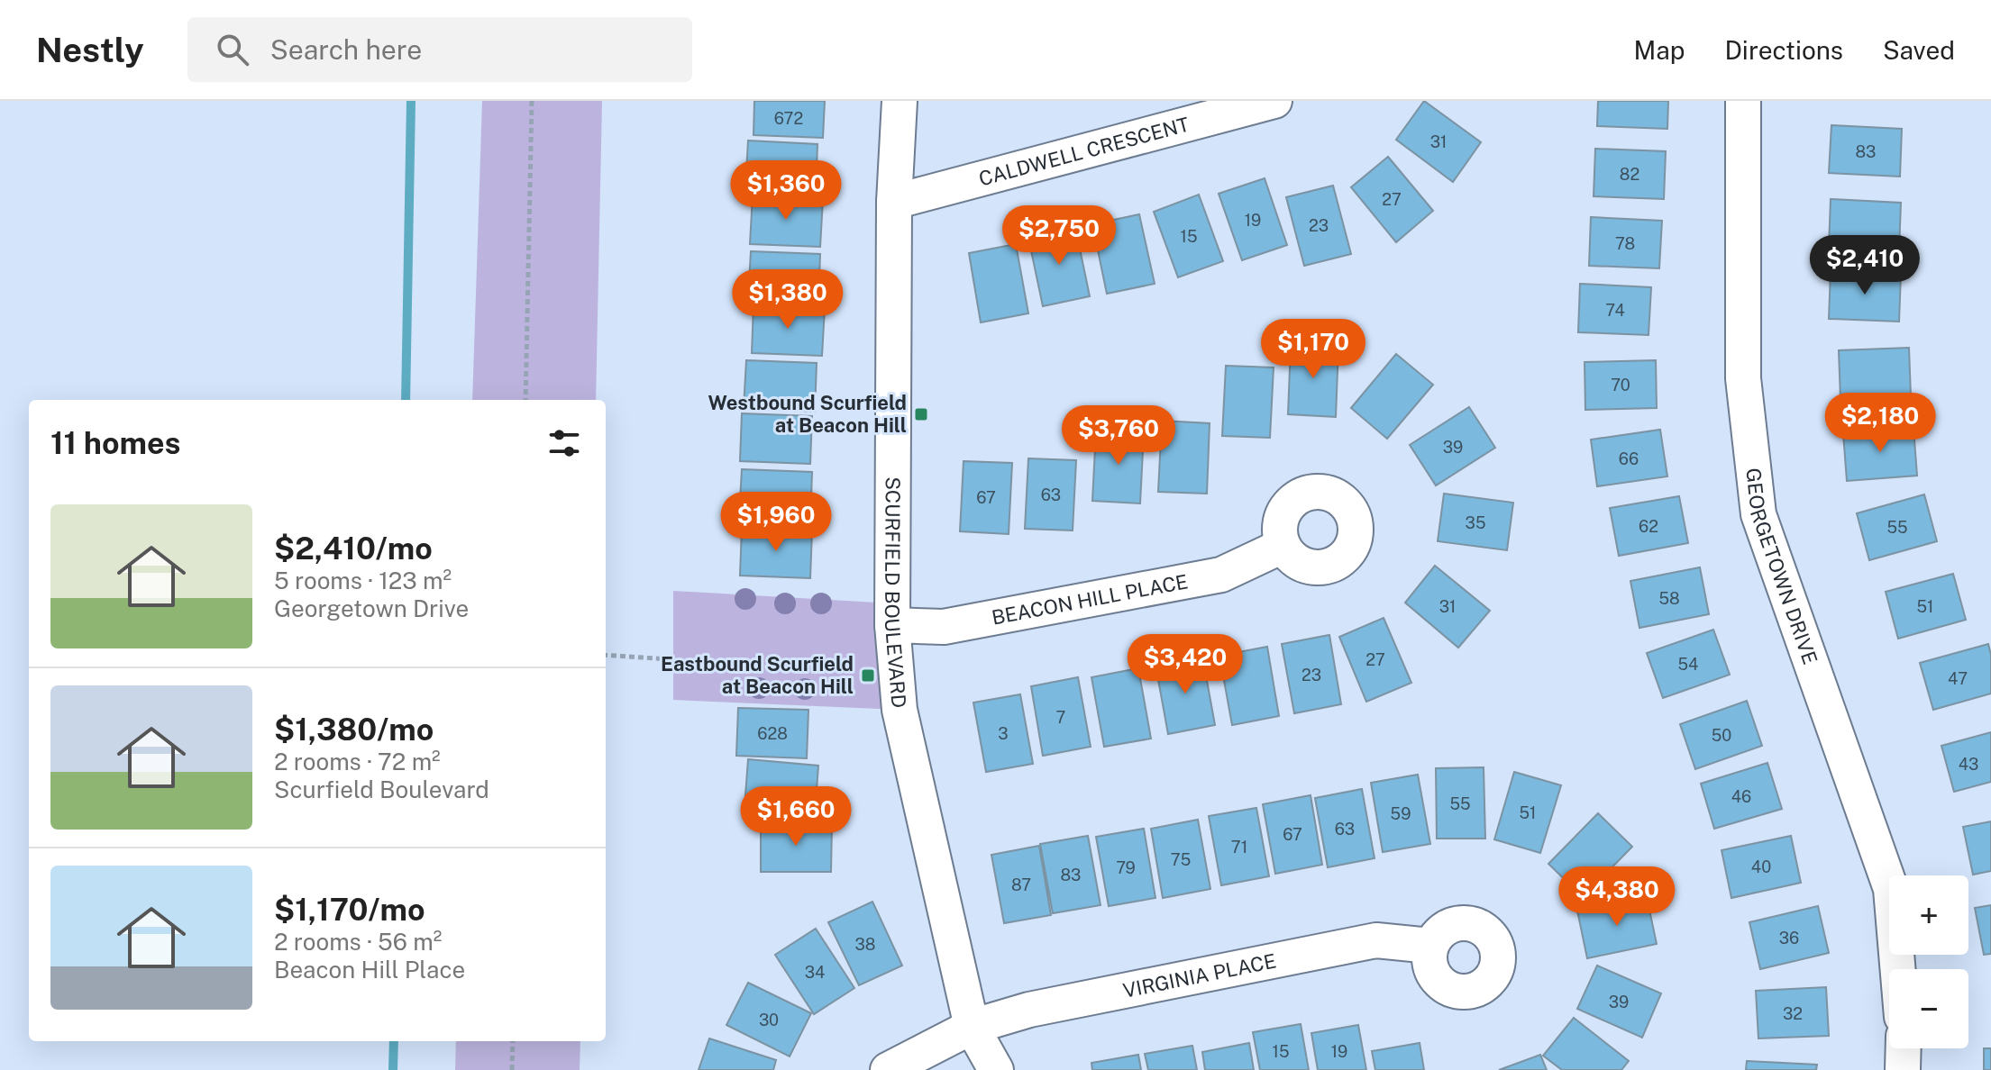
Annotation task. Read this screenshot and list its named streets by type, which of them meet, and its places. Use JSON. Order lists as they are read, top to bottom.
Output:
{
  "streets": {
    "street": [
      "CALDWELL CRESCENT",
      "GEORGETOWN DRIVE",
      "SCURFIELD BOULEVARD",
      "BEACON HILL PLACE",
      "VIRGINIA PLACE"
    ]
  },
  "crossings": [
    ["CALDWELL CRESCENT", "SCURFIELD BOULEVARD"],
    ["SCURFIELD BOULEVARD", "BEACON HILL PLACE"],
    ["SCURFIELD BOULEVARD", "VIRGINIA PLACE"]
  ],
  "places": {
    "transit": ["Westbound Scurfield at Beacon Hill", "Eastbound Scurfield at Beacon Hill"]
  },
  "house_numbers": [
    "672",
    "31",
    "83",
    "82",
    "27",
    "19",
    "23",
    "15",
    "78",
    "74",
    "70",
    "39",
    "66",
    "63",
    "67",
    "35",
    "62",
    "55",
    "58",
    "31",
    "51",
    "27",
    "54",
    "23",
    "47",
    "7",
    "628",
    "3",
    "50",
    "43",
    "46",
    "55",
    "51",
    "59",
    "63",
    "67",
    "71",
    "75",
    "40",
    "79",
    "83",
    "87",
    "36",
    "38",
    "34",
    "39",
    "32",
    "30",
    "15",
    "19"
  ],
  "page": {
    "header": "Nestly",
    "search": "Search here",
    "nav": ["Map", "Directions", "Saved"],
    "price": [
      "$1,360",
      "$2,750",
      "$2,410",
      "$1,380",
      "$1,170",
      "$2,180",
      "$3,760",
      "$1,960",
      "$3,420",
      "$1,660",
      "$4,380"
    ],
    "heading": "11 homes",
    "list": [
      {
        "name": "$2,410/mo",
        "note": "5 rooms · 123 m² · Georgetown Drive"
      },
      {
        "name": "$1,380/mo",
        "note": "2 rooms · 72 m² · Scurfield Boulevard"
      },
      {
        "name": "$1,170/mo",
        "note": "2 rooms · 56 m² · Beacon Hill Place"
      }
    ],
    "map_buttons": ["+", "−"]
  }
}
